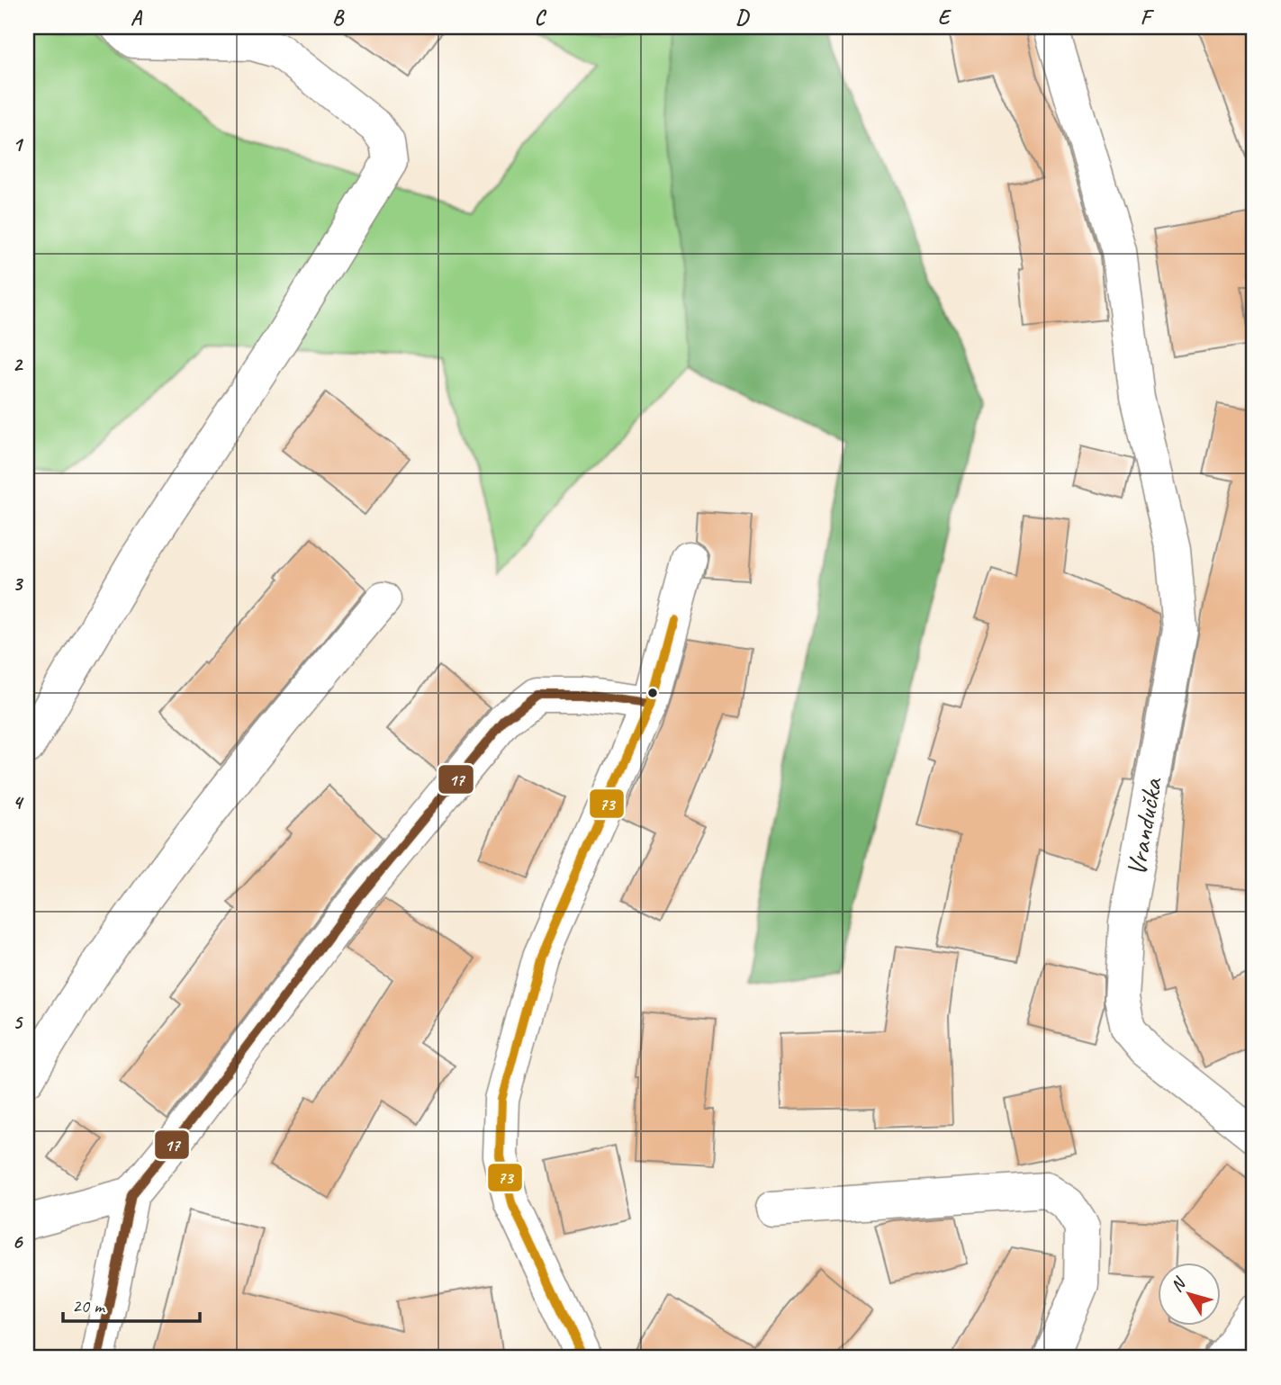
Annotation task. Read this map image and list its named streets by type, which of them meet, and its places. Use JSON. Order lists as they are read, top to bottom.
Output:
{
  "streets": {
    "street": ["Vrandučka"]
  },
  "lines": ["transit line 73", "transit line 17"],
  "scale_bar": "20 m",
  "north": "top left",
  "grid": {
    "columns": [
      "A",
      "B",
      "C",
      "D",
      "E",
      "F"
    ],
    "rows": [
      "1",
      "2",
      "3",
      "4",
      "5",
      "6"
    ]
  }
}
